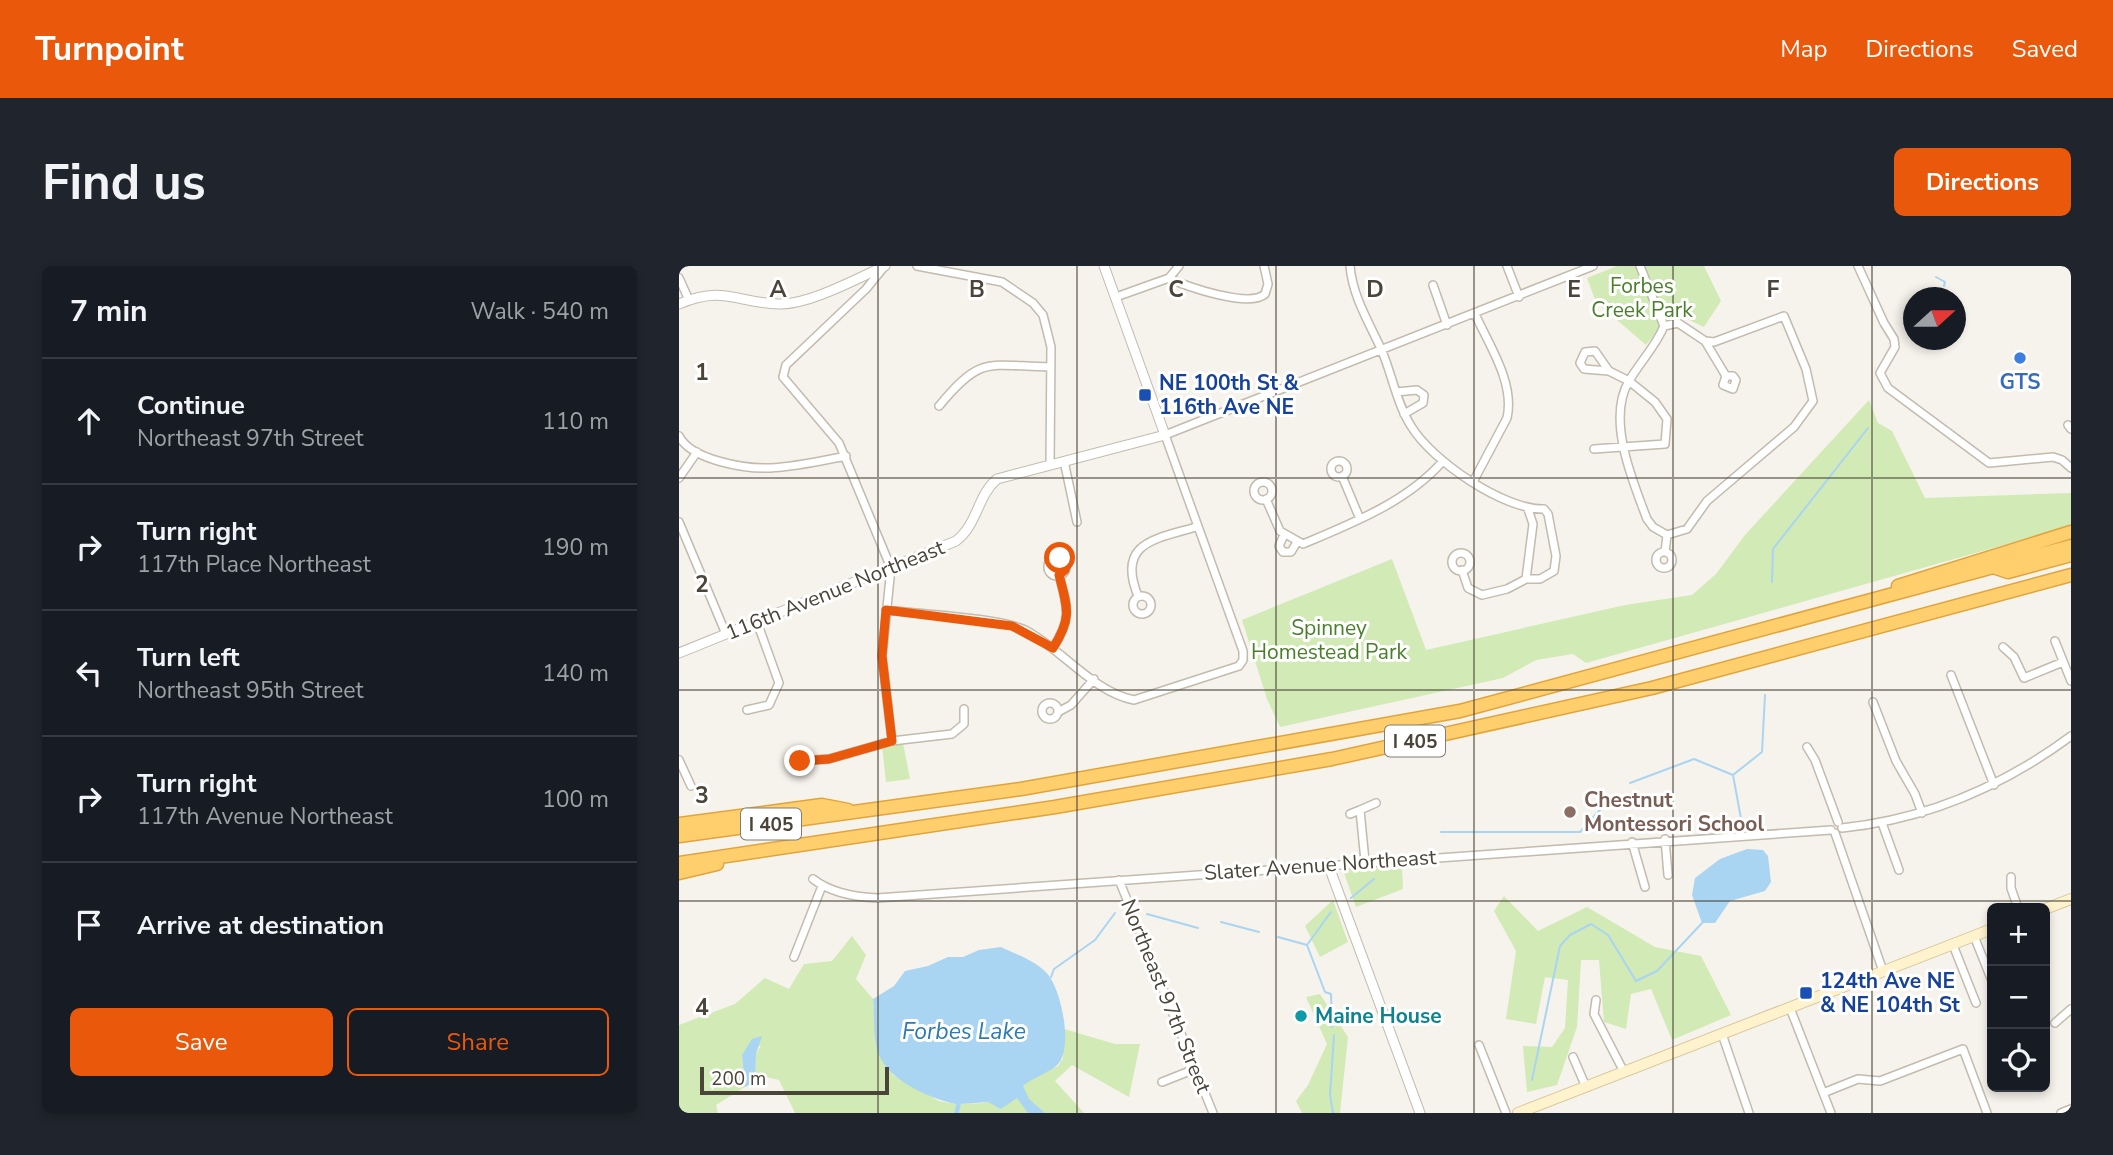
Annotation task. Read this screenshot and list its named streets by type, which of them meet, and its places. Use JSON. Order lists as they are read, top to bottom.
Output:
{
  "streets": {
    "highway": ["I 405"],
    "street": ["116th Avenue Northeast", "Slater Avenue Northeast", "Northeast 97th Street"]
  },
  "crossings": [
    ["Slater Avenue Northeast", "Northeast 97th Street"]
  ],
  "water": ["Forbes Lake"],
  "parks": ["Forbes Creek Park", "Spinney Homestead Park"],
  "places": {
    "other": ["GTS", "Chestnut Montessori School", "Maine House"],
    "transit": ["NE 100th St & 116th Ave NE", "124th Ave NE & NE 104th St"]
  },
  "scale_bar": "200 m",
  "north": "right",
  "page": {
    "header": "Turnpoint",
    "nav": ["Map", "Directions", "Saved"],
    "buttons": [
      "Directions",
      ["Save", "Share"]
    ],
    "title": "Find us",
    "heading": ["7 min", "Walk · 540 m"],
    "list": [
      ["Continue", "Northeast 97th Street", "110 m"],
      ["Turn right", "117th Place Northeast", "190 m"],
      ["Turn left", "Northeast 95th Street", "140 m"],
      ["Turn right", "117th Avenue Northeast", "100 m"],
      "Arrive at destination"
    ],
    "map_buttons": ["+", "−"],
    "scale": "200 m"
  },
  "grid": {
    "columns": [
      "A",
      "B",
      "C",
      "D",
      "E",
      "F"
    ],
    "rows": [
      "1",
      "2",
      "3",
      "4"
    ]
  }
}
